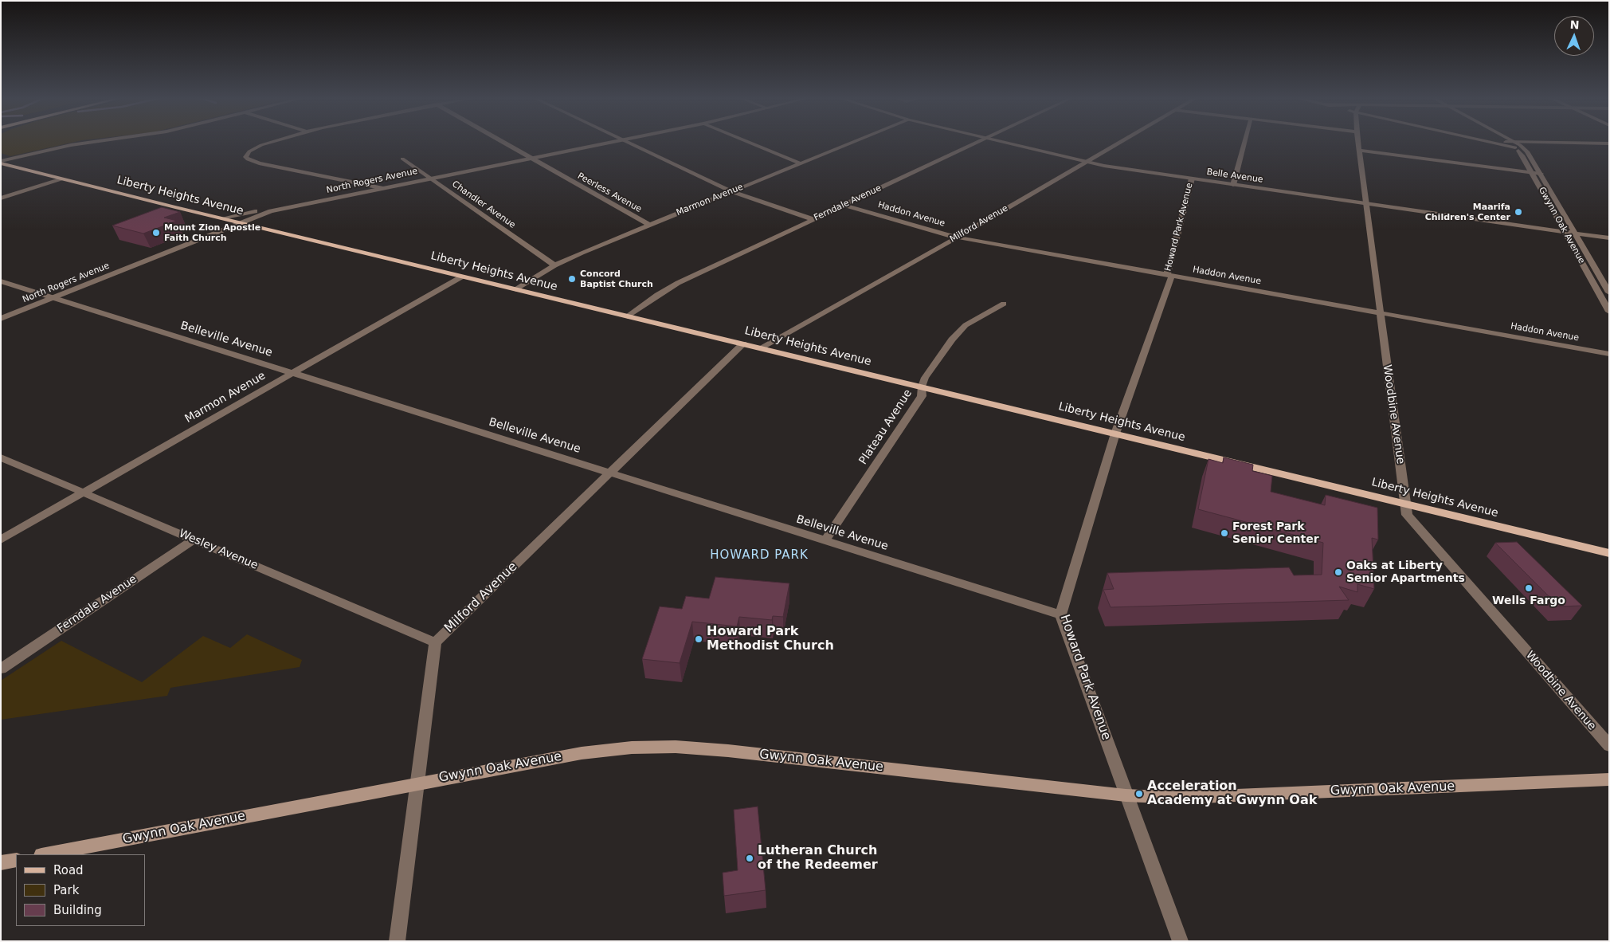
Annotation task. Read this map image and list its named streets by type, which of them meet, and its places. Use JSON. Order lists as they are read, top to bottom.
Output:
{
  "streets": {
    "main road": ["Liberty Heights Avenue", "Gwynn Oak Avenue"],
    "street": [
      "Belle Avenue",
      "North Rogers Avenue",
      "Peerless Avenue",
      "Marmon Avenue",
      "Ferndale Avenue",
      "Chandler Avenue",
      "Haddon Avenue",
      "Milford Avenue",
      "Howard Park Avenue",
      "Belleville Avenue",
      "Woodbine Avenue",
      "Plateau Avenue",
      "Wesley Avenue"
    ]
  },
  "crossings": [
    ["Belle Avenue", "Milford Avenue"],
    ["Belle Avenue", "Gwynn Oak Avenue"],
    ["Belle Avenue", "Howard Park Avenue"],
    ["Belle Avenue", "Woodbine Avenue"],
    ["North Rogers Avenue", "Peerless Avenue"],
    ["North Rogers Avenue", "Liberty Heights Avenue"],
    ["North Rogers Avenue", "Chandler Avenue"],
    ["North Rogers Avenue", "Belleville Avenue"],
    ["Peerless Avenue", "Marmon Avenue"],
    ["Liberty Heights Avenue", "Marmon Avenue"],
    ["Liberty Heights Avenue", "Ferndale Avenue"],
    ["Liberty Heights Avenue", "Milford Avenue"],
    ["Liberty Heights Avenue", "Howard Park Avenue"],
    ["Liberty Heights Avenue", "Woodbine Avenue"],
    ["Liberty Heights Avenue", "Plateau Avenue"],
    ["Marmon Avenue", "Chandler Avenue"],
    ["Marmon Avenue", "Belleville Avenue"],
    ["Marmon Avenue", "Wesley Avenue"],
    ["Ferndale Avenue", "Haddon Avenue"],
    ["Ferndale Avenue", "Wesley Avenue"],
    ["Haddon Avenue", "Milford Avenue"],
    ["Haddon Avenue", "Howard Park Avenue"],
    ["Haddon Avenue", "Woodbine Avenue"],
    ["Milford Avenue", "Belleville Avenue"],
    ["Milford Avenue", "Wesley Avenue"],
    ["Gwynn Oak Avenue", "Howard Park Avenue"],
    ["Howard Park Avenue", "Belleville Avenue"],
    ["Belleville Avenue", "Plateau Avenue"]
  ],
  "districts": ["HOWARD PARK"],
  "places": [
    "Maarifa Children's Center",
    "Mount Zion Apostle Faith Church",
    "Concord Baptist Church",
    "Forest Park Senior Center",
    "Oaks at Liberty Senior Apartments",
    "Wells Fargo",
    "Howard Park Methodist Church",
    "Acceleration Academy at Gwynn Oak",
    "Lutheran Church of the Redeemer"
  ],
  "legend": ["Road", "Park", "Building"],
  "north": "top"
}
